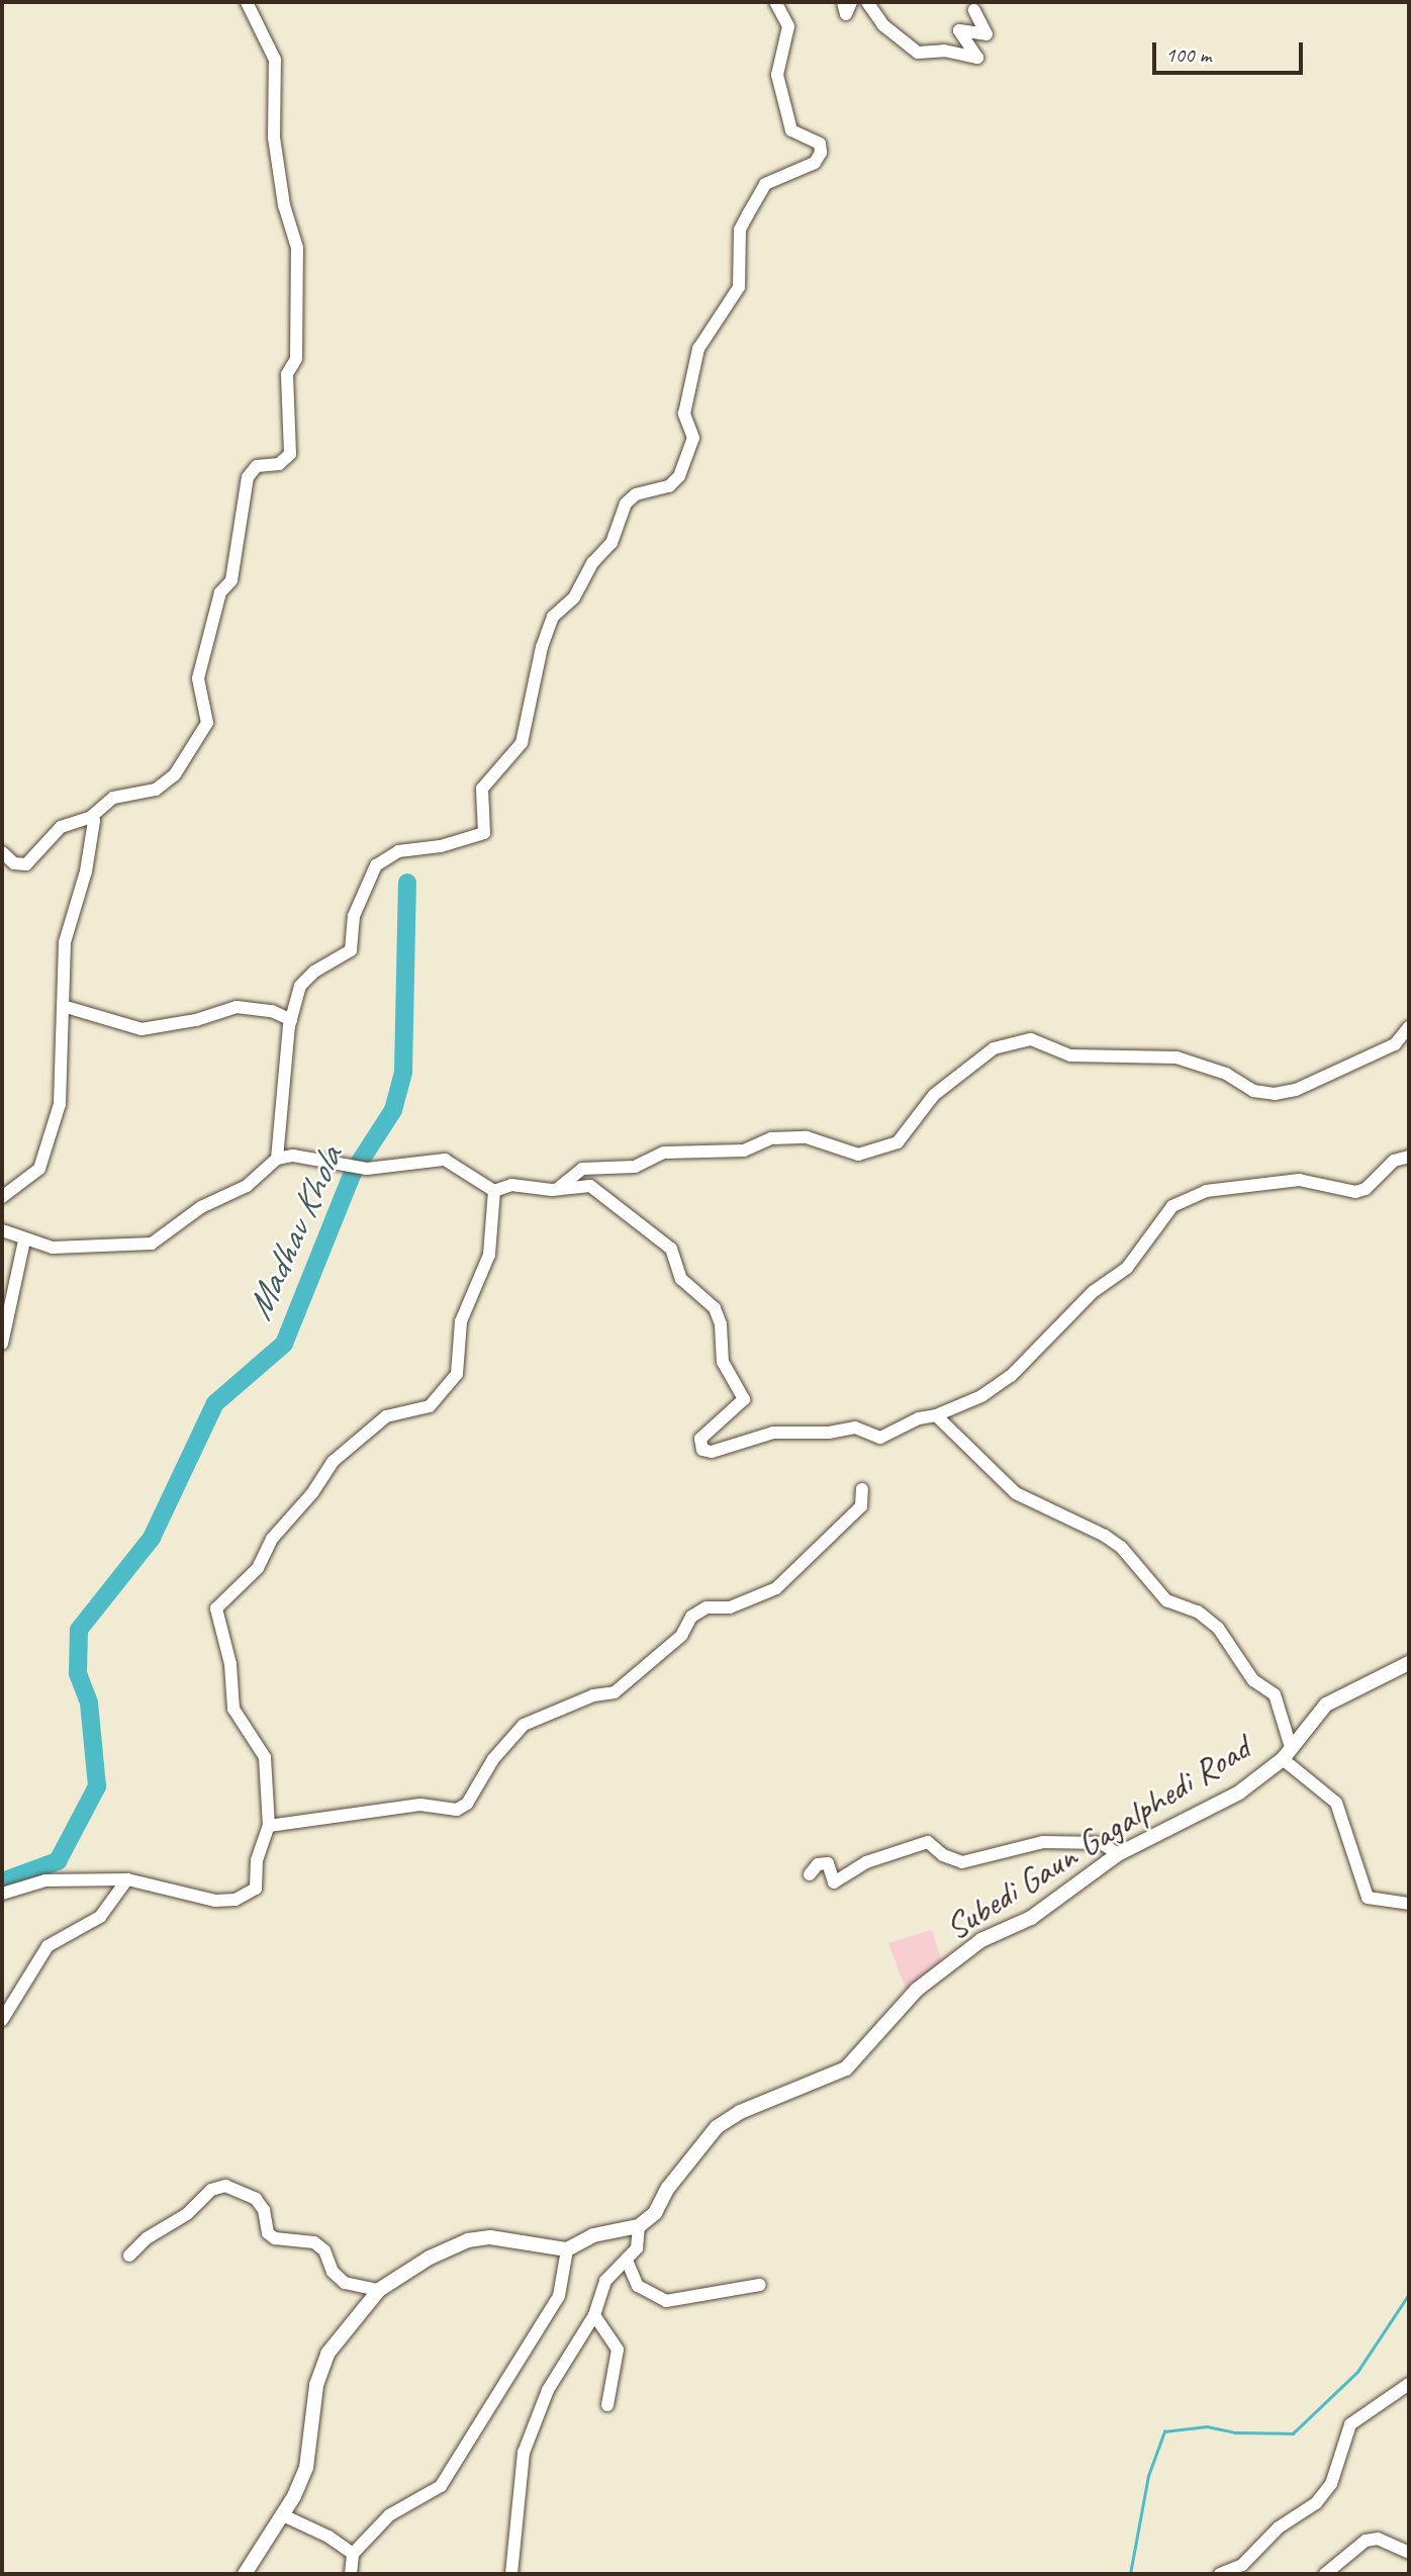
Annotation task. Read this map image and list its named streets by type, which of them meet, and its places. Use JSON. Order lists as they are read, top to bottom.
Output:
{
  "streets": {
    "street": ["Subedi Gaun Gagalphedi Road"]
  },
  "water": ["Madhav Khola"],
  "scale_bar": "100 m"
}
